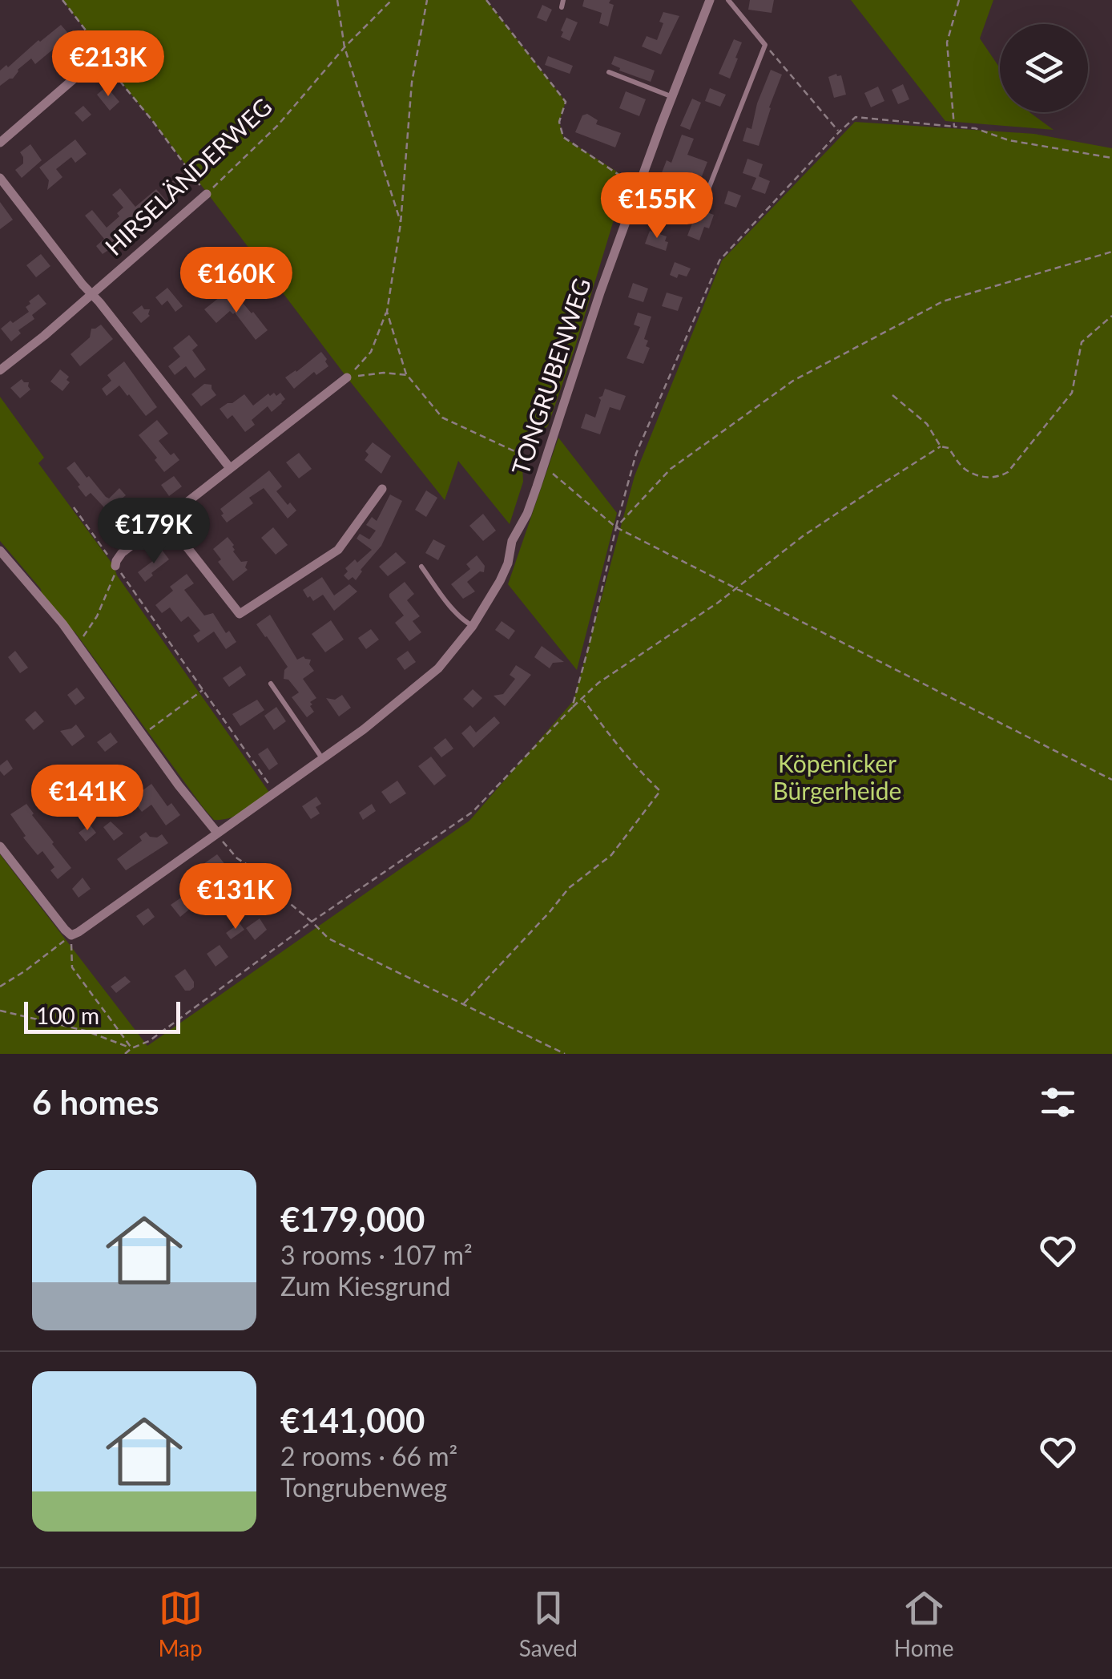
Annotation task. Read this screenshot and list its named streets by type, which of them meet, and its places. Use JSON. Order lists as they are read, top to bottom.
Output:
{
  "streets": {
    "street": ["HIRSELÄNDERWEG", "TONGRUBENWEG"]
  },
  "parks": ["Köpenicker Bürgerheide"],
  "scale_bar": "100 m",
  "page": {
    "price": [
      "€213K",
      "€155K",
      "€160K",
      "€179K",
      "€141K",
      "€131K"
    ],
    "scale": "100 m",
    "heading": "6 homes",
    "list": [
      {
        "name": "€179,000",
        "note": "3 rooms · 107 m² · Zum Kiesgrund"
      },
      {
        "name": "€141,000",
        "note": "2 rooms · 66 m² · Tongrubenweg"
      }
    ],
    "tabs": ["Map", "Saved", "Home"]
  }
}
